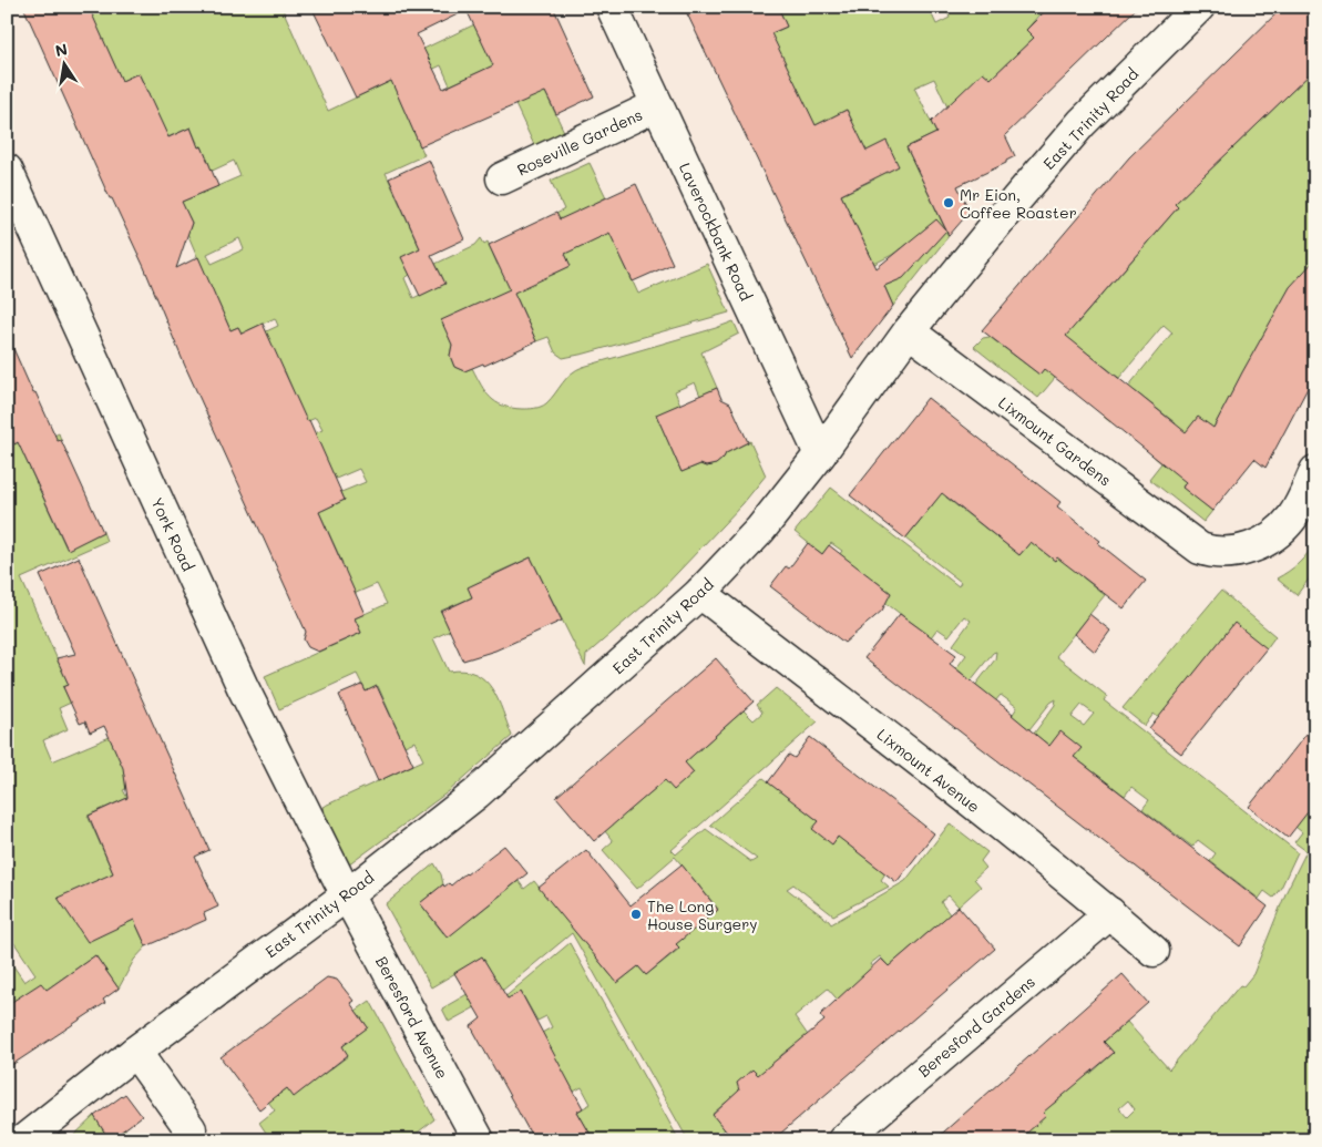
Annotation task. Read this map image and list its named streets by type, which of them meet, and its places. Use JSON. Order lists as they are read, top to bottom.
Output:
{
  "streets": {
    "street": [
      "East Trinity Road",
      "Roseville Gardens",
      "Laverockbank Road",
      "Lixmount Gardens",
      "York Road",
      "Lixmount Avenue",
      "Beresford Avenue",
      "Beresford Gardens"
    ]
  },
  "crossings": [
    ["East Trinity Road", "Laverockbank Road"],
    ["East Trinity Road", "Lixmount Gardens"],
    ["East Trinity Road", "York Road"],
    ["East Trinity Road", "Lixmount Avenue"],
    ["East Trinity Road", "Beresford Avenue"],
    ["Roseville Gardens", "Laverockbank Road"],
    ["York Road", "Beresford Avenue"],
    ["Lixmount Avenue", "Beresford Gardens"]
  ],
  "places": ["Mr Eion, Coffee Roaster", "The Long House Surgery"],
  "north": "top"
}
